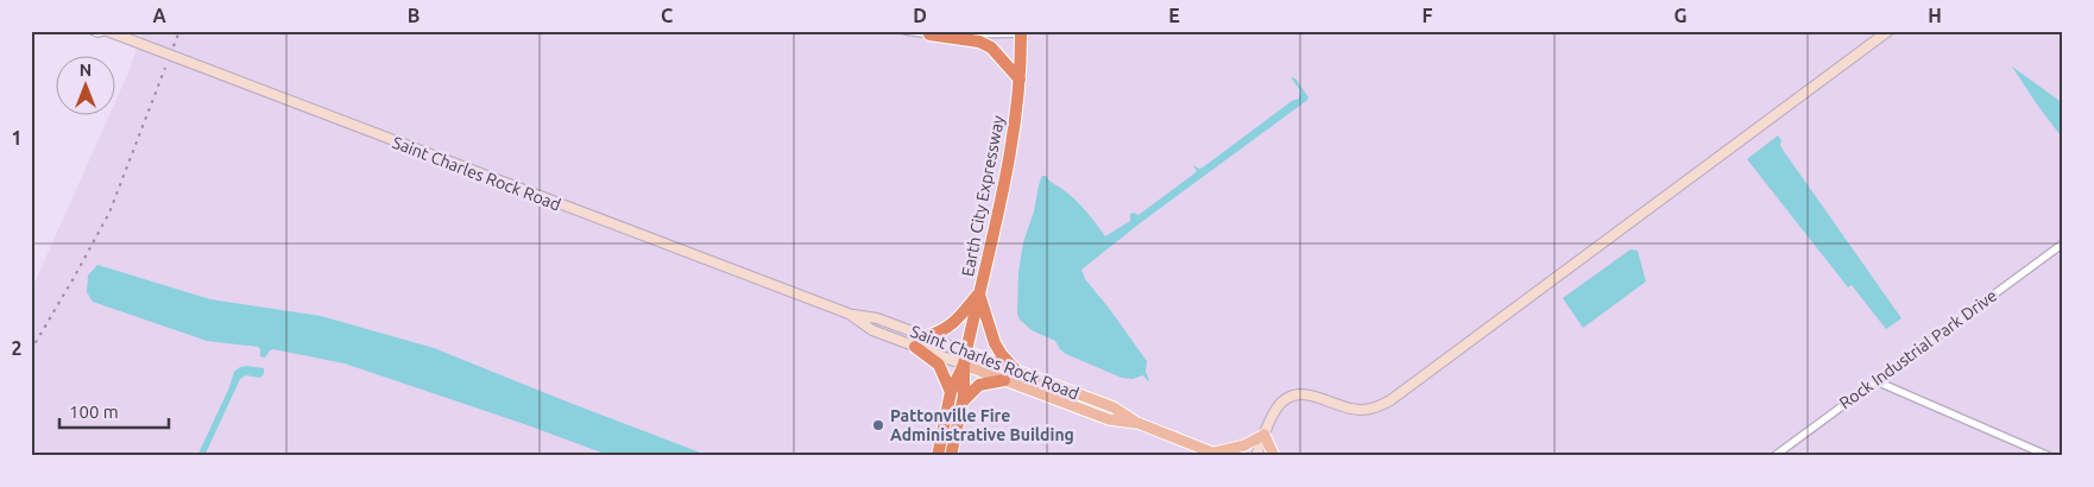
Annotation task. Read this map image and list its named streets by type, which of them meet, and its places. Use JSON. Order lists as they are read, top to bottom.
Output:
{
  "streets": {
    "highway": ["Earth City Expressway"],
    "main road": ["Saint Charles Rock Road"],
    "street": ["Rock Industrial Park Drive"]
  },
  "crossings": [
    ["Saint Charles Rock Road", "Earth City Expressway"]
  ],
  "places": ["Pattonville Fire Administrative Building"],
  "scale_bar": "100 m",
  "north": "top",
  "grid": {
    "columns": [
      "A",
      "B",
      "C",
      "D",
      "E",
      "F",
      "G",
      "H"
    ],
    "rows": ["1", "2"]
  }
}
